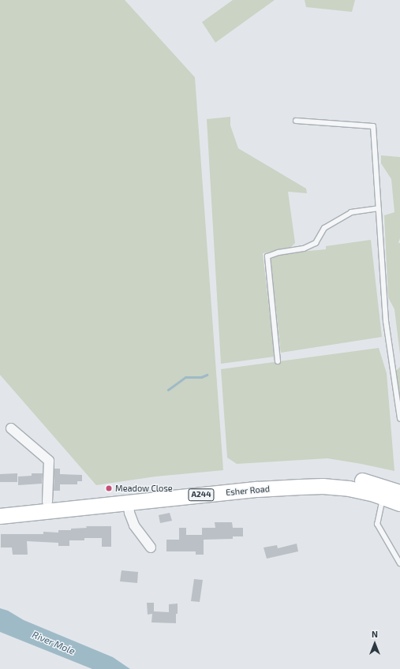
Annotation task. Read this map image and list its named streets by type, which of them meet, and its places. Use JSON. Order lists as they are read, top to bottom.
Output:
{
  "streets": {
    "main road": ["Esher Road", "A244"]
  },
  "water": ["River Mole"],
  "places": ["Meadow Close"],
  "north": "top"
}
